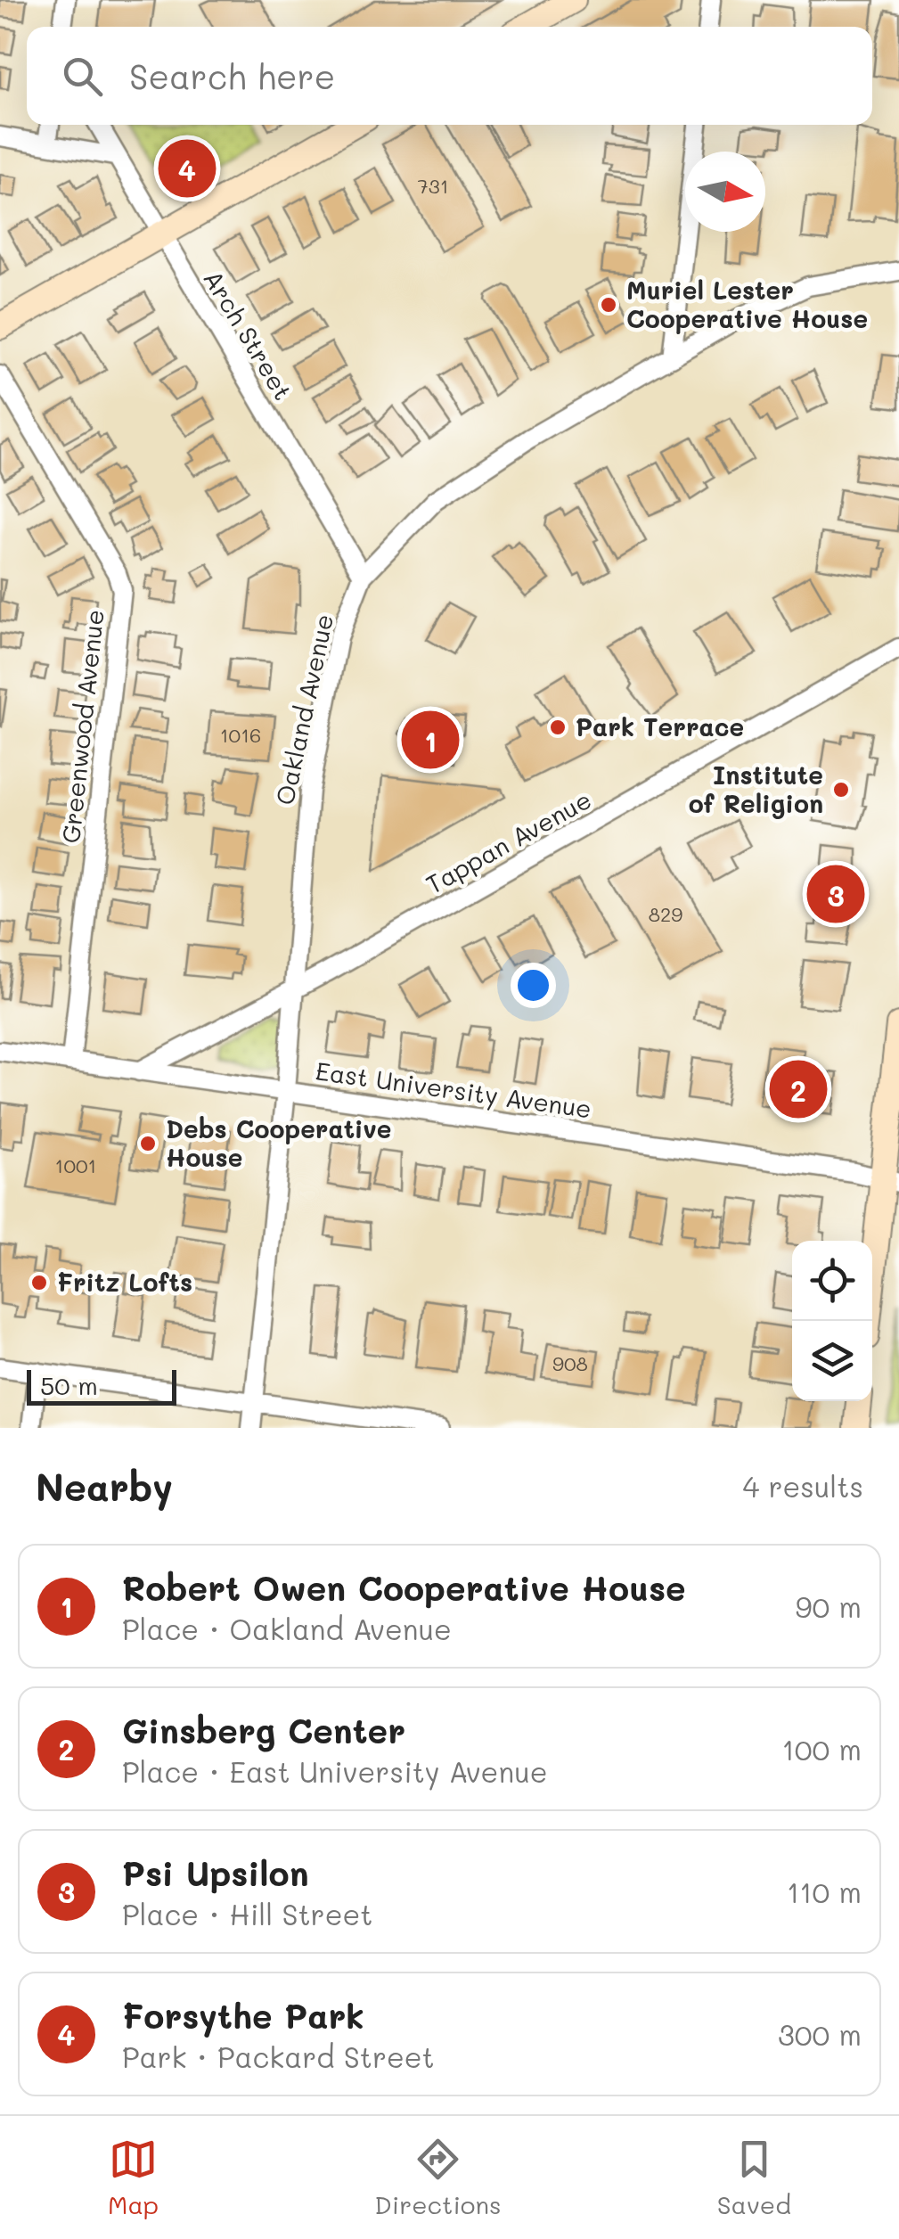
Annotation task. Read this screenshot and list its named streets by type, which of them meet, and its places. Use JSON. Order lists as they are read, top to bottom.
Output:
{
  "streets": {
    "street": [
      "Arch Street",
      "Oakland Avenue",
      "Greenwood Avenue",
      "Tappan Avenue",
      "East University Avenue"
    ]
  },
  "crossings": [
    ["Arch Street", "Oakland Avenue"],
    ["Oakland Avenue", "Tappan Avenue"],
    ["Oakland Avenue", "East University Avenue"],
    ["Greenwood Avenue", "East University Avenue"],
    ["Tappan Avenue", "East University Avenue"]
  ],
  "places": [
    "Muriel Lester Cooperative House",
    "Park Terrace",
    "Institute of Religion",
    "Debs Cooperative House",
    "Fritz Lofts"
  ],
  "house_numbers": [
    "731",
    "1016",
    "829",
    "1001",
    "908"
  ],
  "scale_bar": "50 m",
  "north": "right",
  "page": {
    "search": "Search here",
    "pins": [
      "4",
      "1",
      "3",
      "2"
    ],
    "scale": "50 m",
    "heading": ["Nearby", "4 results"],
    "list": [
      {
        "mark": "1",
        "name": "Robert Owen Cooperative House",
        "note": "Place · Oakland Avenue",
        "value": "90 m"
      },
      {
        "mark": "2",
        "name": "Ginsberg Center",
        "note": "Place · East University Avenue",
        "value": "100 m"
      },
      {
        "mark": "3",
        "name": "Psi Upsilon",
        "note": "Place · Hill Street",
        "value": "110 m"
      },
      {
        "mark": "4",
        "name": "Forsythe Park",
        "note": "Park · Packard Street",
        "value": "300 m"
      }
    ],
    "nav": ["Map", "Directions", "Saved"]
  }
}
